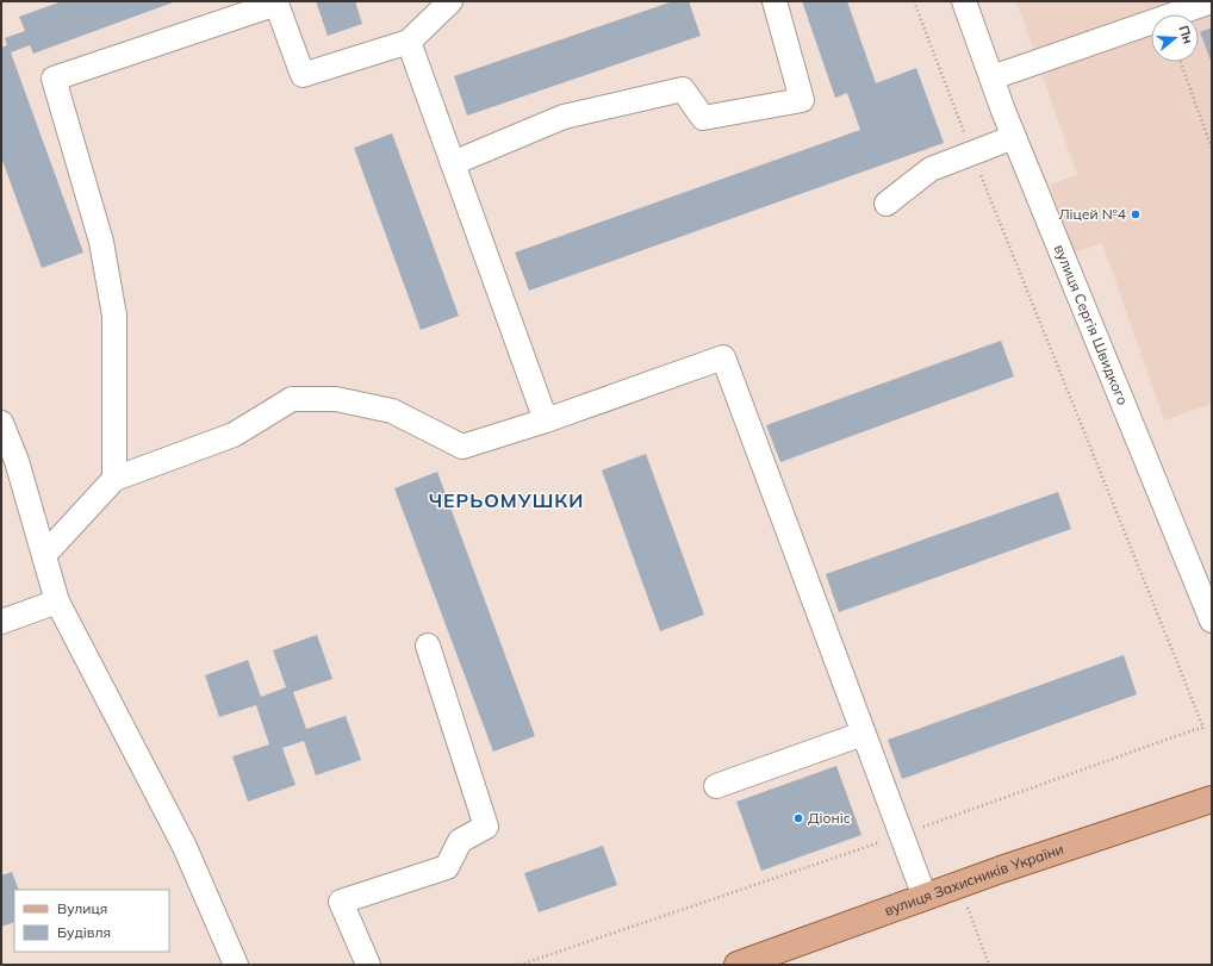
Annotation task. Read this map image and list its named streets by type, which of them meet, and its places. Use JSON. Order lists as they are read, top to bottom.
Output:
{
  "streets": {
    "main road": ["вулиця Захисників України"],
    "street": ["вулиця Сергія Швидкого"]
  },
  "districts": ["ЧЕРЬОМУШКИ"],
  "places": ["Ліцей №4", "Діоніс"],
  "legend": ["Вулиця", "Будівля"],
  "north": "right"
}
